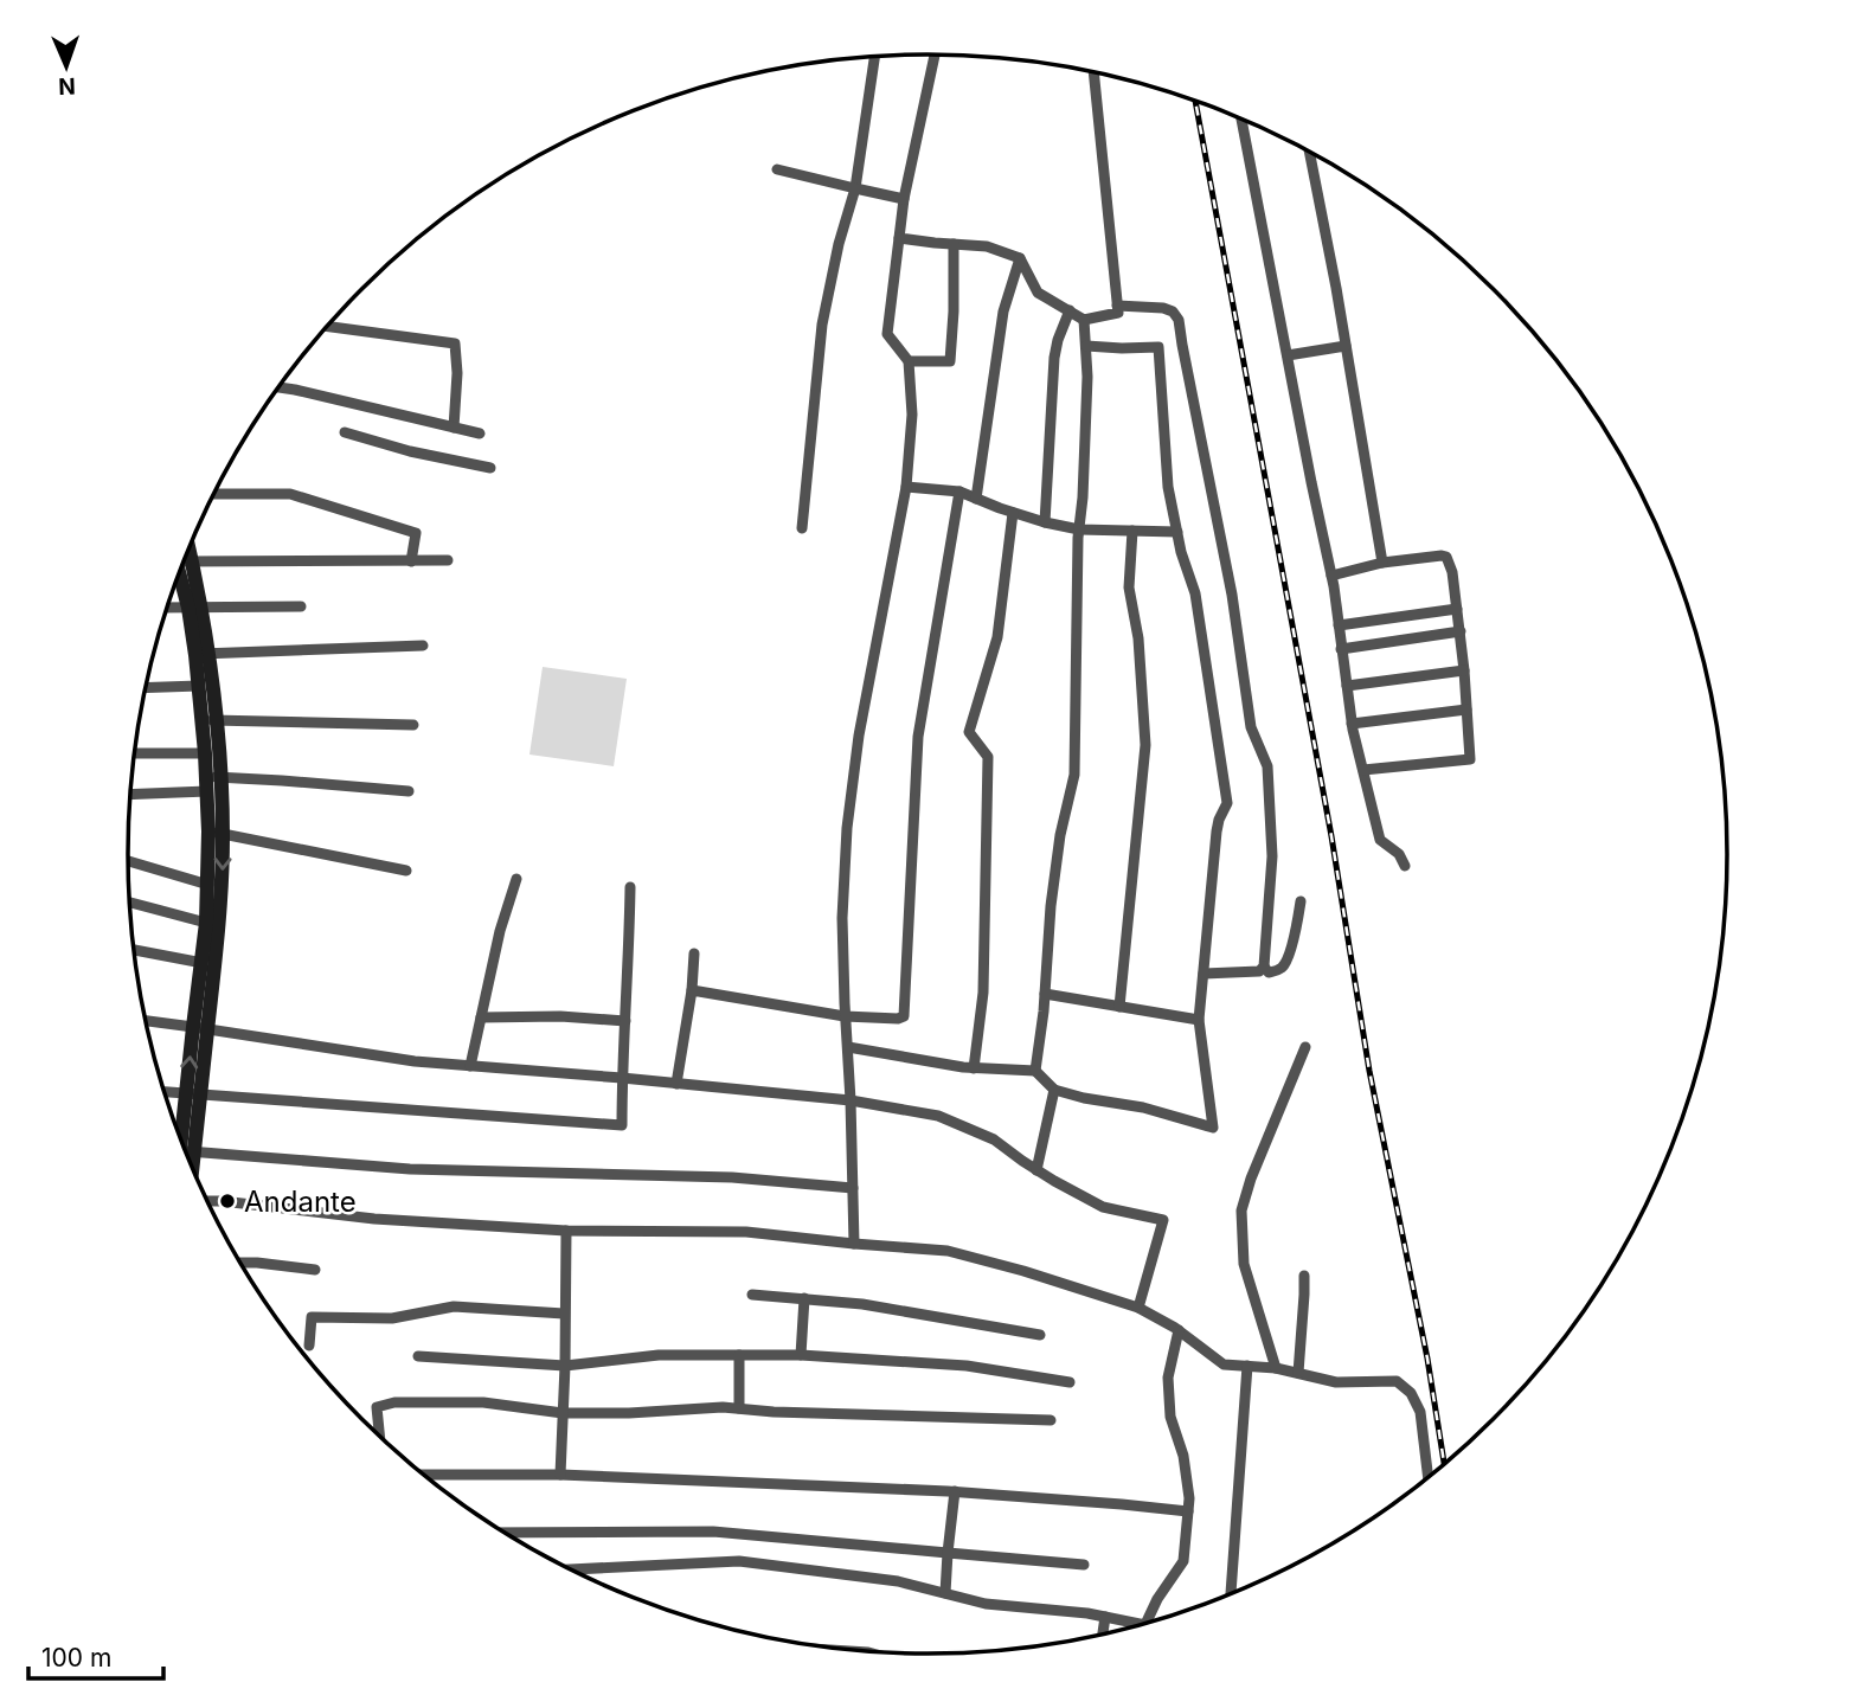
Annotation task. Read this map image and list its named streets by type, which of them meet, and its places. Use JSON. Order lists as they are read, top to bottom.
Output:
{
  "places": ["Andante"],
  "scale_bar": "100 m",
  "north": "bottom"
}
